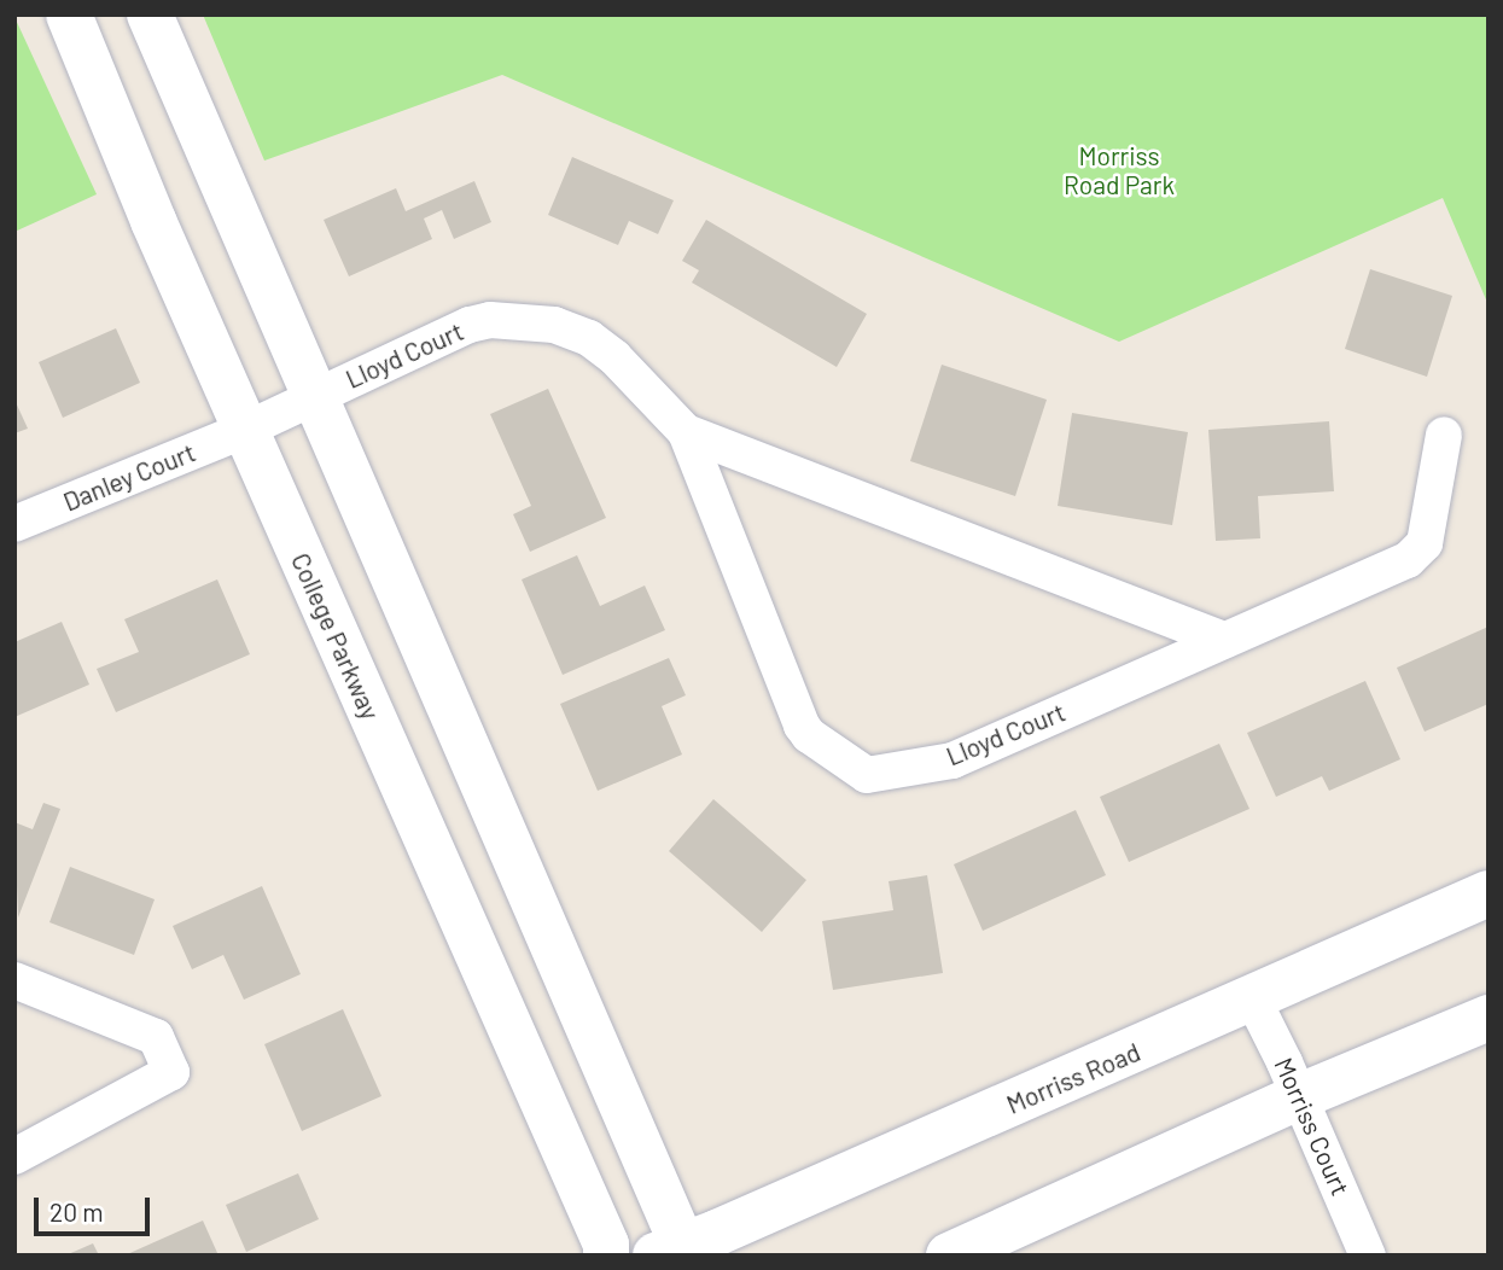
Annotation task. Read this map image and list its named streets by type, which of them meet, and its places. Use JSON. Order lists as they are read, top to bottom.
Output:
{
  "streets": {
    "main road": ["College Parkway", "Morriss Road"],
    "street": ["Lloyd Court", "Danley Court", "Morriss Court"]
  },
  "crossings": [
    ["Lloyd Court", "Danley Court"],
    ["Lloyd Court", "College Parkway"],
    ["Danley Court", "College Parkway"],
    ["Morriss Road", "Morriss Court"]
  ],
  "parks": ["Morriss Road Park"],
  "scale_bar": "20 m"
}
